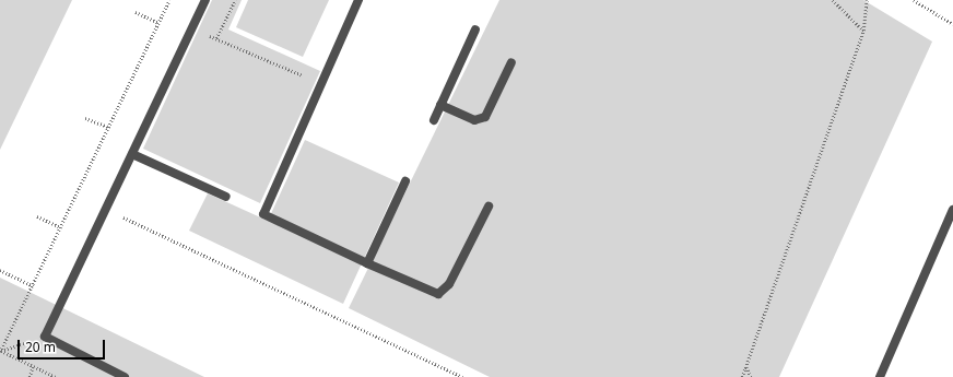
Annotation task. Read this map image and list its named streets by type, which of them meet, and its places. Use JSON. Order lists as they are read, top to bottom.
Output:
{
  "scale_bar": "20 m"
}
